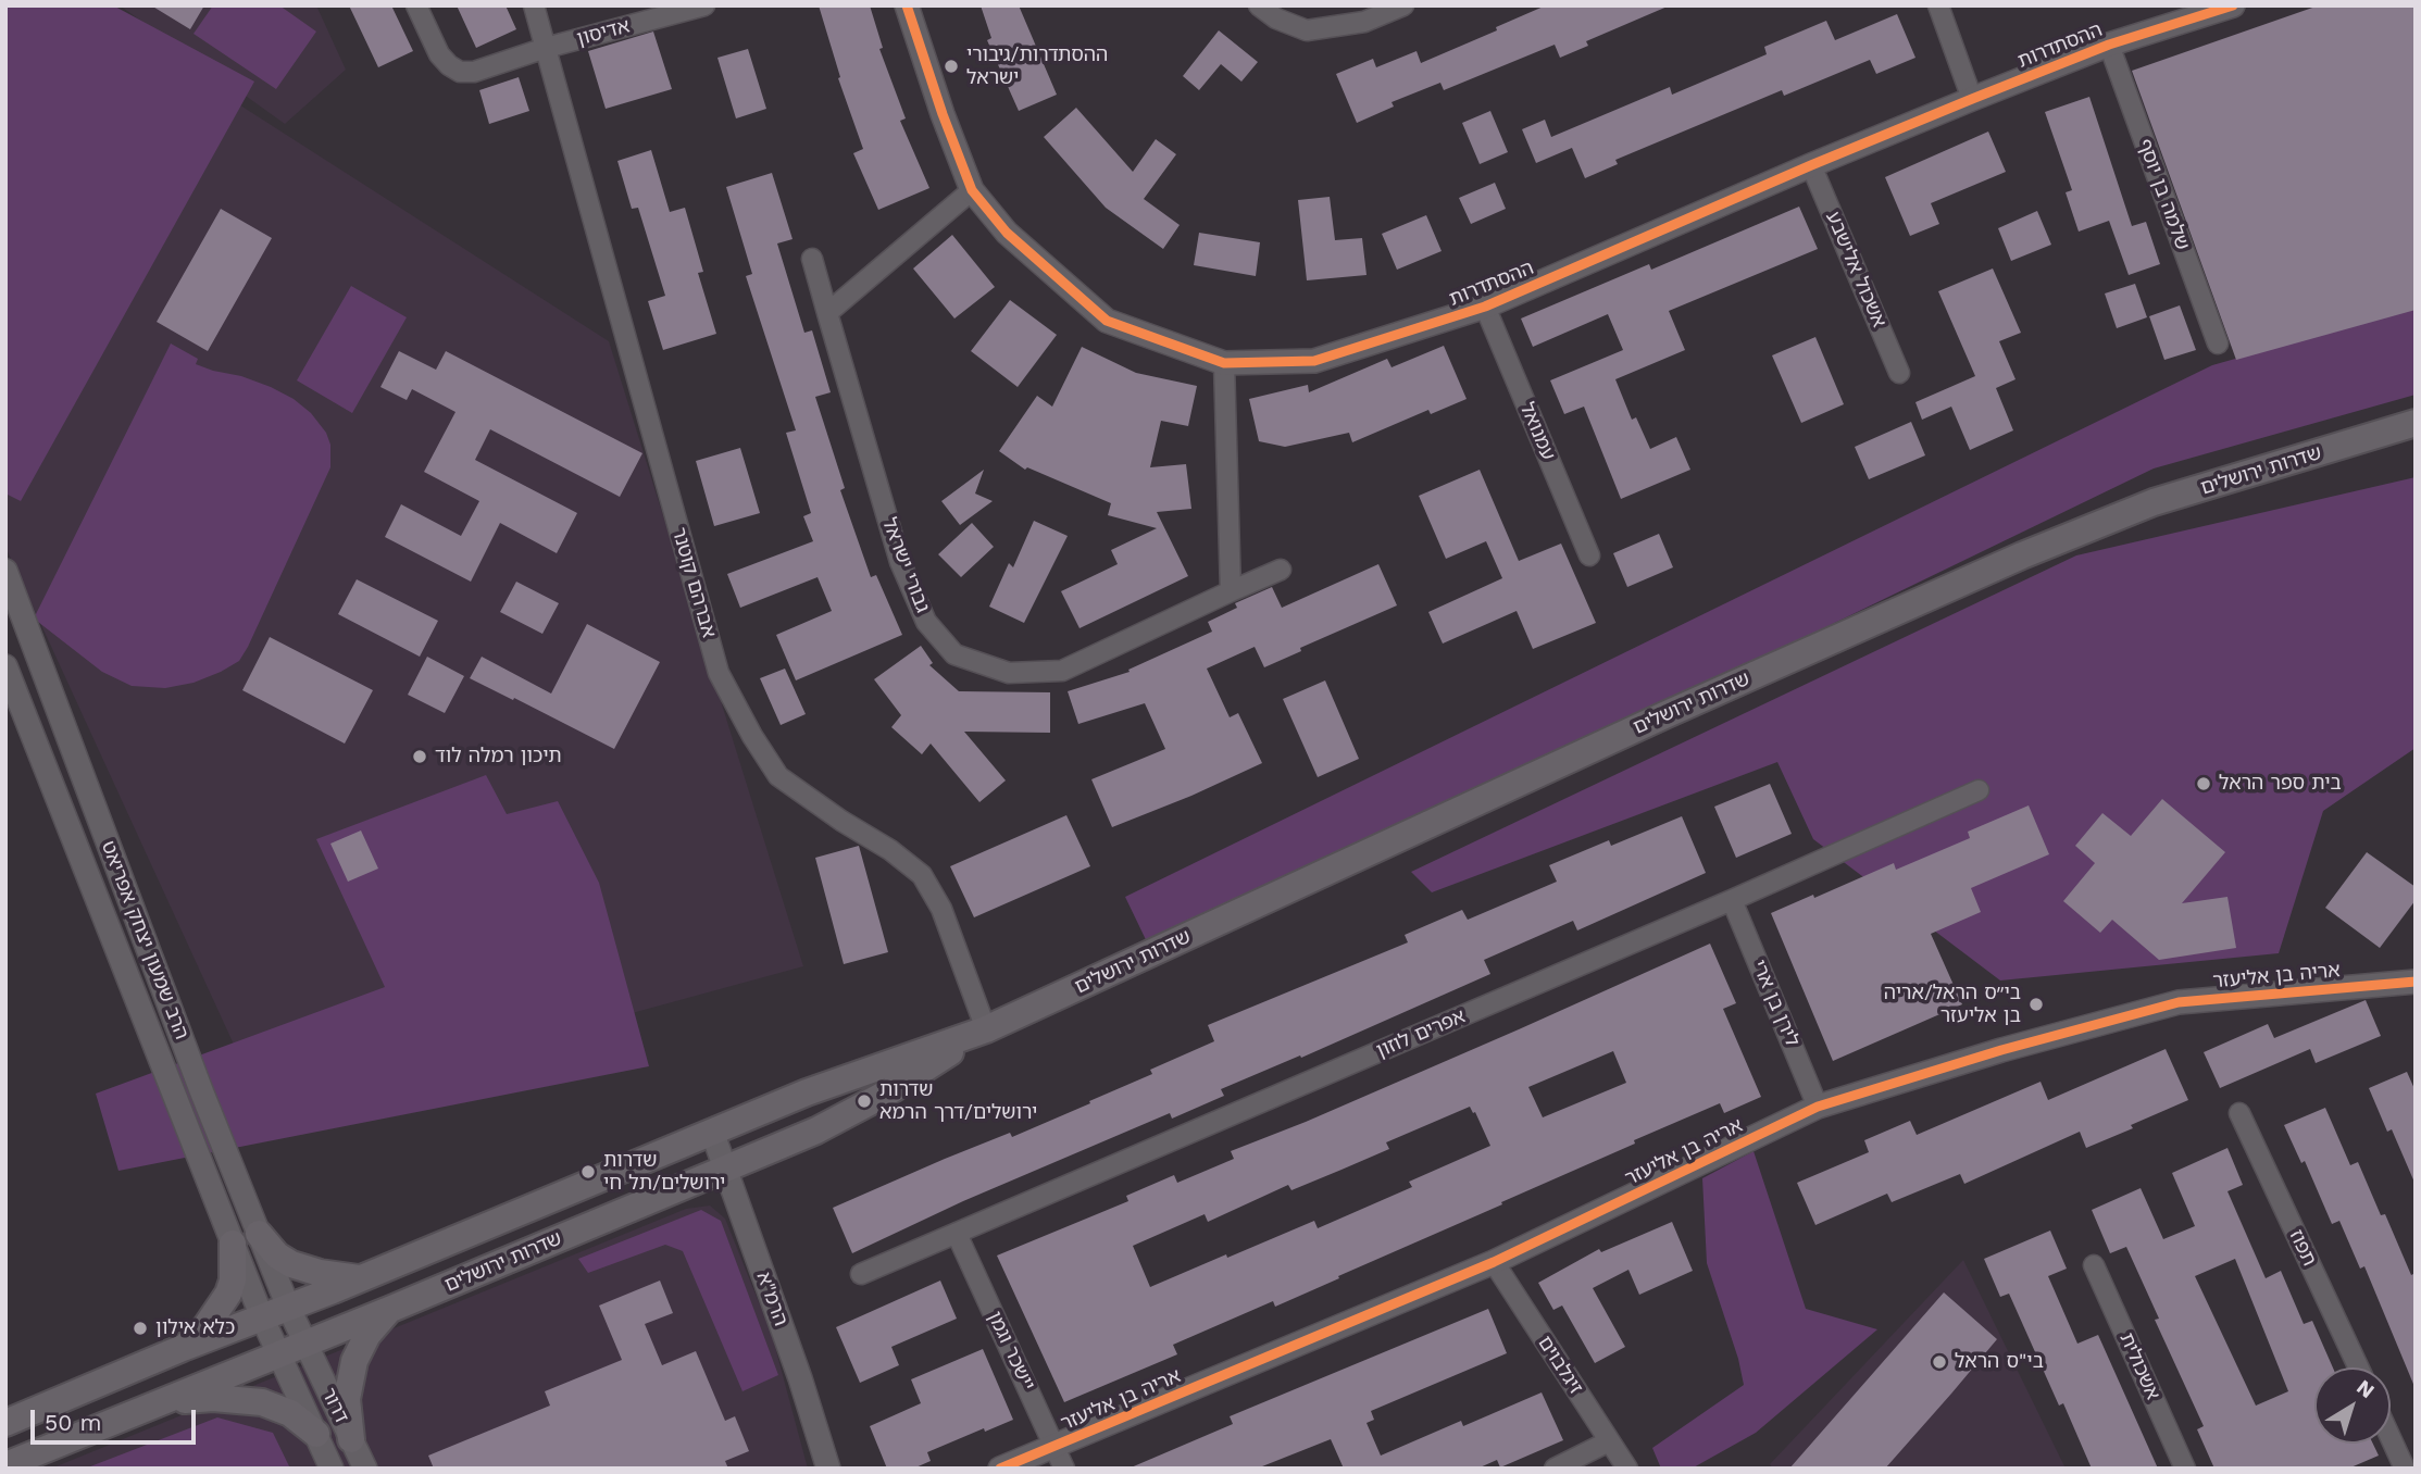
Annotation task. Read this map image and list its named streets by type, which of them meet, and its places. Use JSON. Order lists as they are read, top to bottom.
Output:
{
  "streets": {
    "main road": ["שדרות ירושלים"],
    "street": [
      "אדיסון",
      "ההסתדרות",
      "שלמה בן יוסף",
      "אשכול אלישבע",
      "עמנואל",
      "גבורי ישראל",
      "אברהם קוטנר",
      "הרב שמעון יצחק אפריאט",
      "אריה בן אליעזר",
      "לירן בן ארי",
      "אפרים לוזון",
      "תפוז",
      "הרמ\"א",
      "יישכר וגמן",
      "זיגלבוים",
      "אשכולית",
      "דרור"
    ]
  },
  "crossings": [
    ["אדיסון", "אברהם קוטנר"],
    ["ההסתדרות", "שלמה בן יוסף"],
    ["ההסתדרות", "אשכול אלישבע"],
    ["ההסתדרות", "עמנואל"],
    ["שדרות ירושלים", "אברהם קוטנר"],
    ["שדרות ירושלים", "הרב שמעון יצחק אפריאט"],
    ["שדרות ירושלים", "הרמ\"א"],
    ["שדרות ירושלים", "דרור"],
    ["הרב שמעון יצחק אפריאט", "דרור"],
    ["אריה בן אליעזר", "לירן בן ארי"],
    ["אריה בן אליעזר", "יישכר וגמן"],
    ["אריה בן אליעזר", "זיגלבוים"],
    ["לירן בן ארי", "אפרים לוזון"],
    ["אפרים לוזון", "יישכר וגמן"]
  ],
  "places": [
    "ההסתדרות/גיבורי ישראל",
    "תיכון רמלה לוד",
    "בית ספר הראל",
    "בי״ס הראל/אריה בן אליעזר",
    "שדרות ירושלים/דרך הרמא",
    "שדרות ירושלים/תל חי",
    "כלא אילון",
    "בי\"ס הראל"
  ],
  "scale_bar": "50 m",
  "north": "top right"
}
